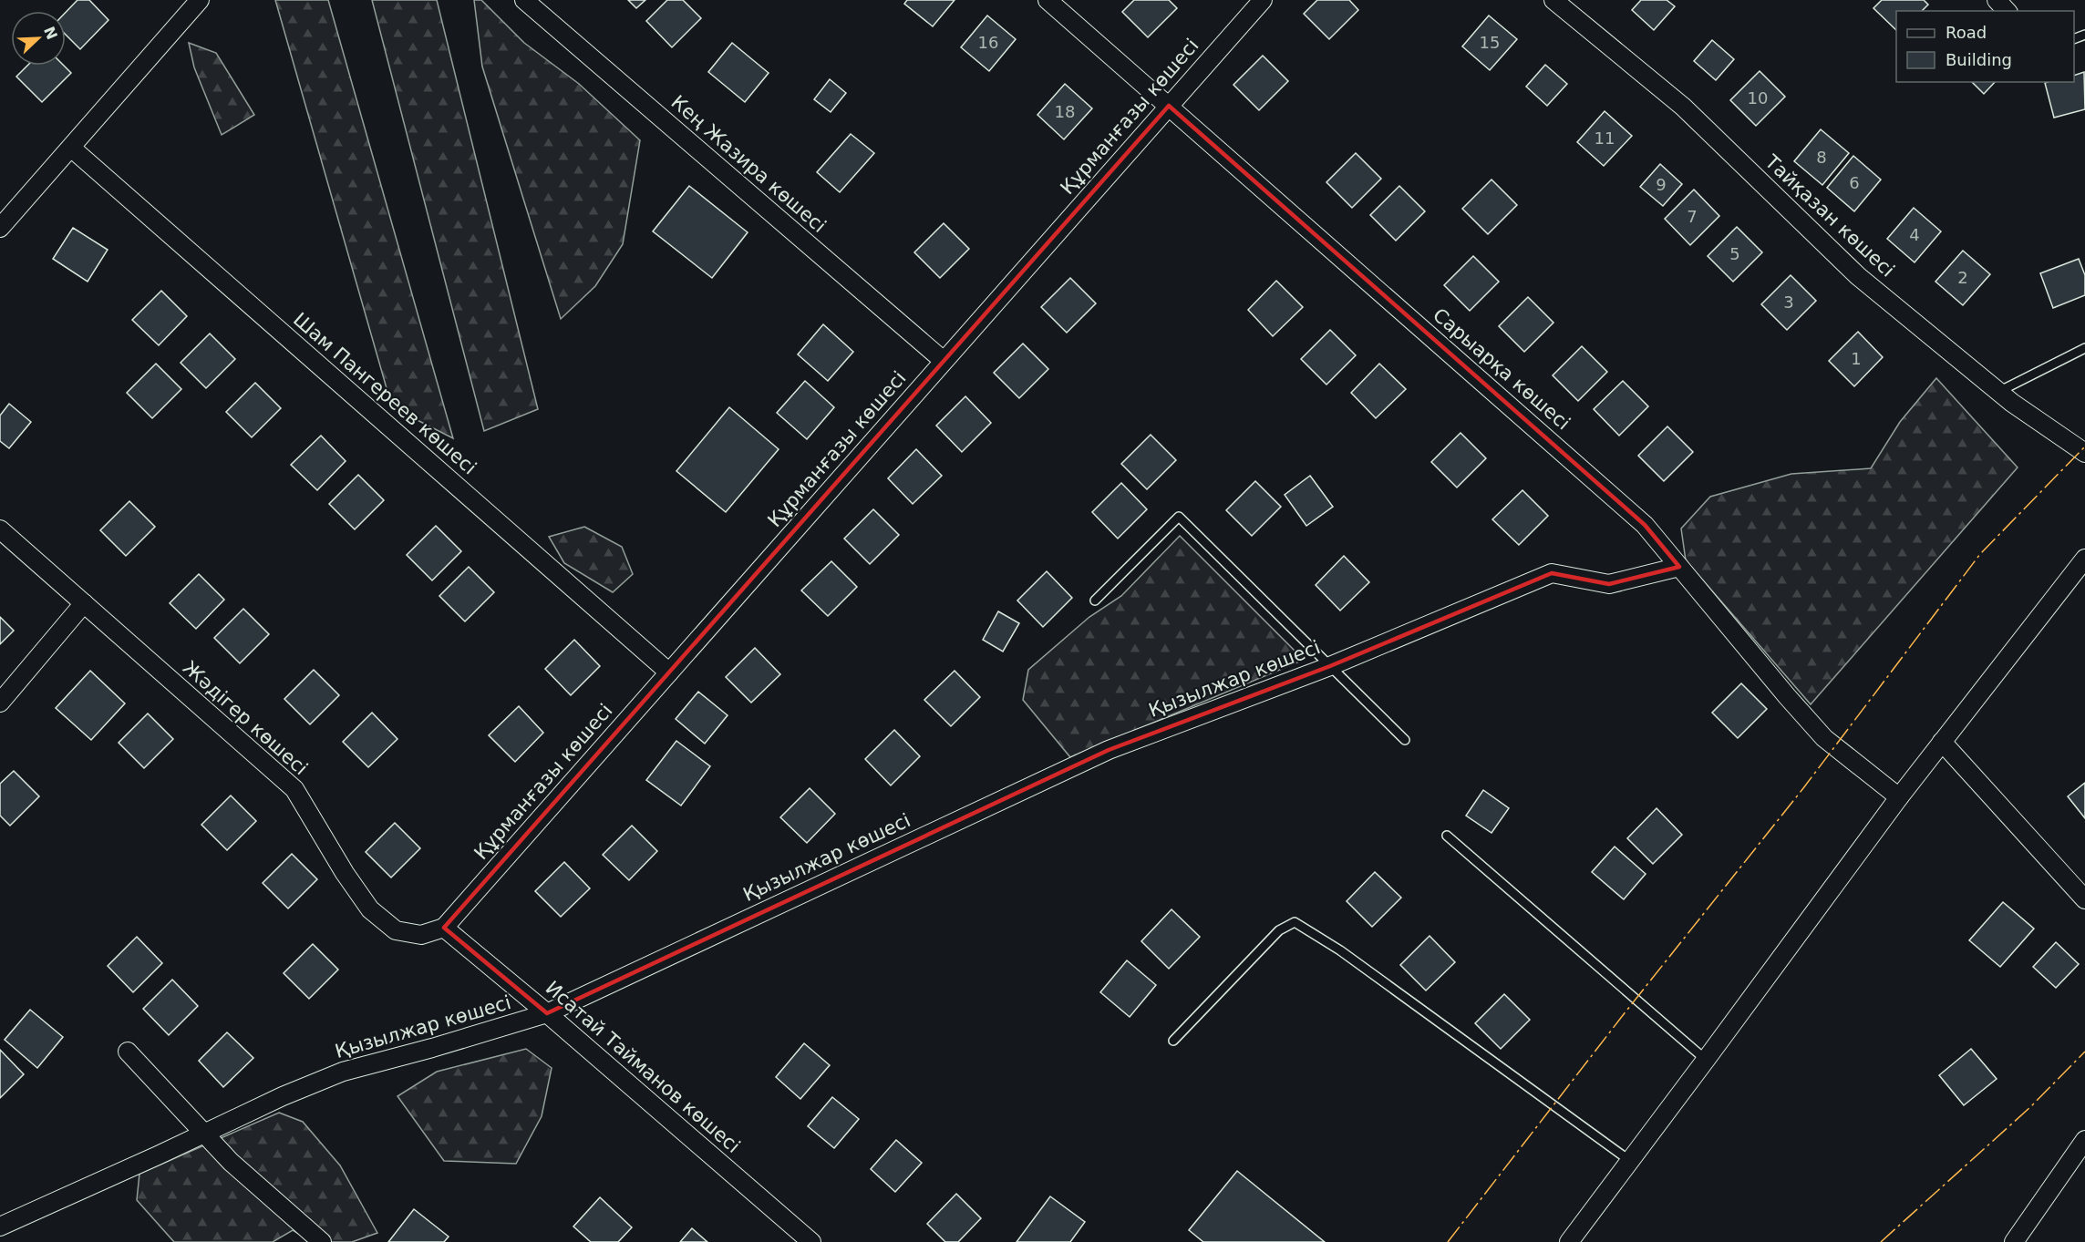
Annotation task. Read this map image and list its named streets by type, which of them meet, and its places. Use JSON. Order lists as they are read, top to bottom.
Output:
{
  "streets": {
    "street": [
      "Құрманғазы көшесі",
      "Кең Жазира көшесі",
      "Тайқазан көшесі",
      "Сарыарқа көшесі",
      "Шам Пангереев көшесі",
      "Қызылжар көшесі",
      "Жәдігер көшесі",
      "Исатай Тайманов көшесі"
    ]
  },
  "crossings": [
    ["Құрманғазы көшесі", "Кең Жазира көшесі"],
    ["Құрманғазы көшесі", "Сарыарқа көшесі"],
    ["Құрманғазы көшесі", "Шам Пангереев көшесі"],
    ["Құрманғазы көшесі", "Жәдігер көшесі"],
    ["Құрманғазы көшесі", "Исатай Тайманов көшесі"],
    ["Сарыарқа көшесі", "Қызылжар көшесі"],
    ["Қызылжар көшесі", "Исатай Тайманов көшесі"],
    ["Жәдігер көшесі", "Исатай Тайманов көшесі"]
  ],
  "house_numbers": [
    "16",
    "15",
    "10",
    "18",
    "11",
    "8",
    "6",
    "9",
    "7",
    "4",
    "5",
    "2",
    "3",
    "1"
  ],
  "legend": ["Road", "Building"],
  "north": "top right"
}
